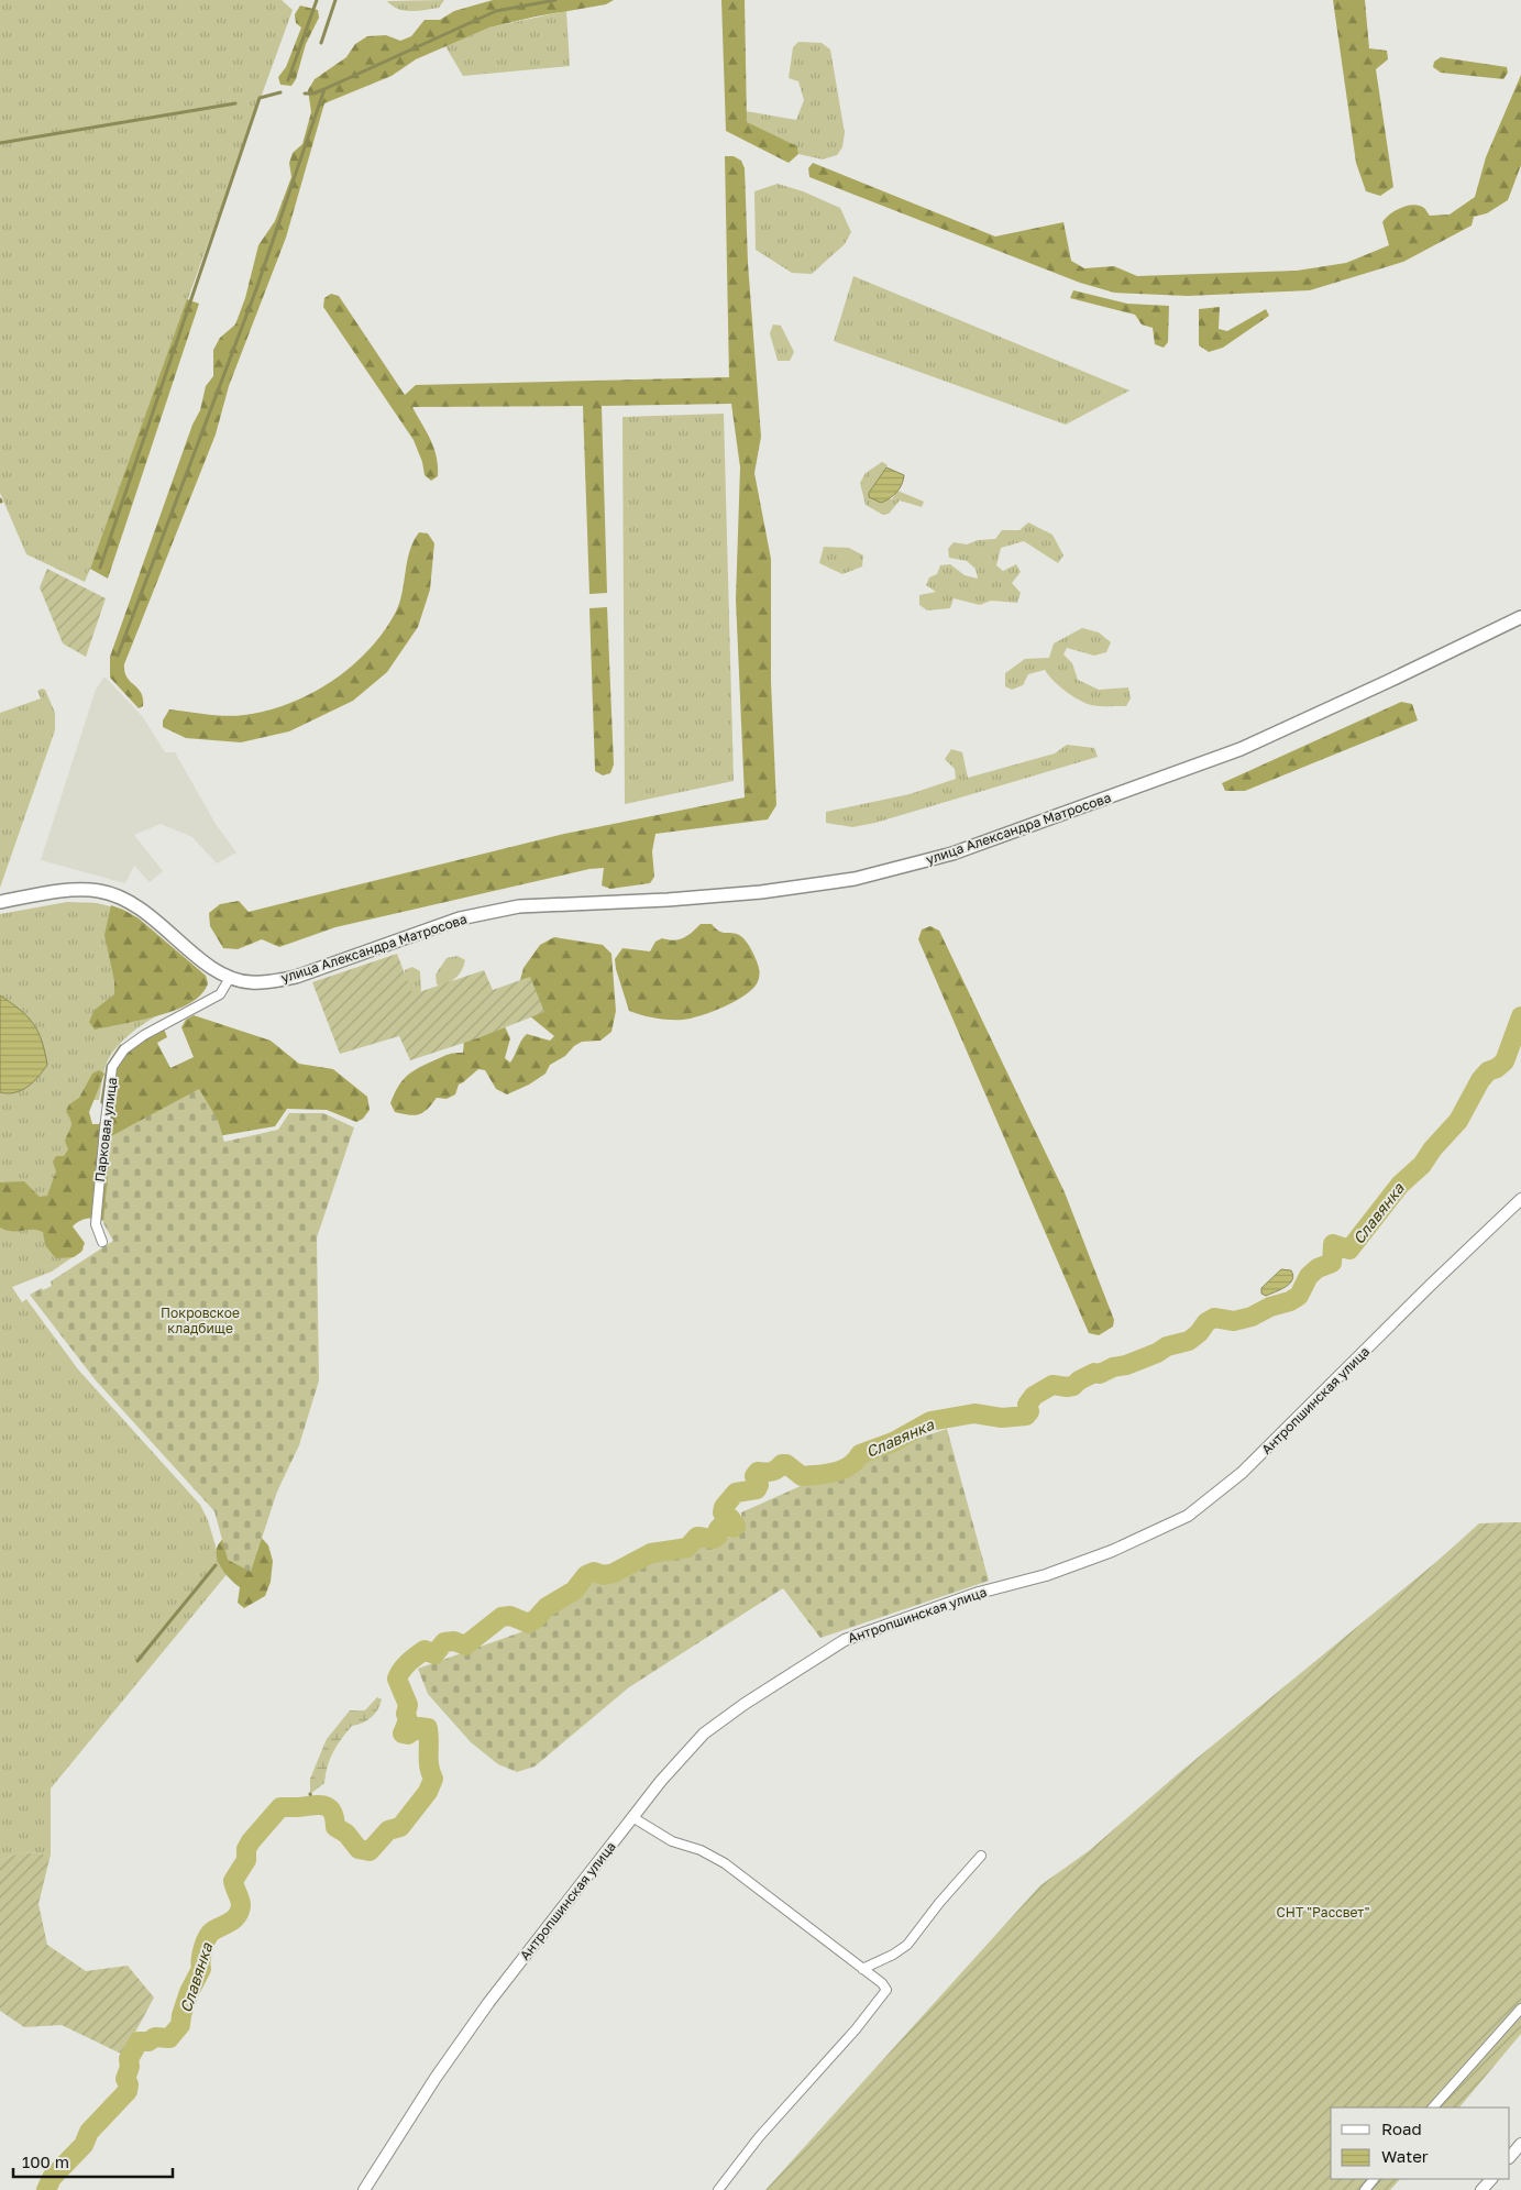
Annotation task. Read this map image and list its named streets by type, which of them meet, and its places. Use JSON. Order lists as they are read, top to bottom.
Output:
{
  "streets": {
    "main road": ["улица Александра Матросова"],
    "street": ["Парковая улица", "Антропшинская улица"]
  },
  "crossings": [
    ["улица Александра Матросова", "Парковая улица"]
  ],
  "water": ["Славянка"],
  "parks": ["Покровское кладбище", "СНТ \"Рассвет\""],
  "legend": ["Road", "Water"],
  "scale_bar": "100 m"
}
